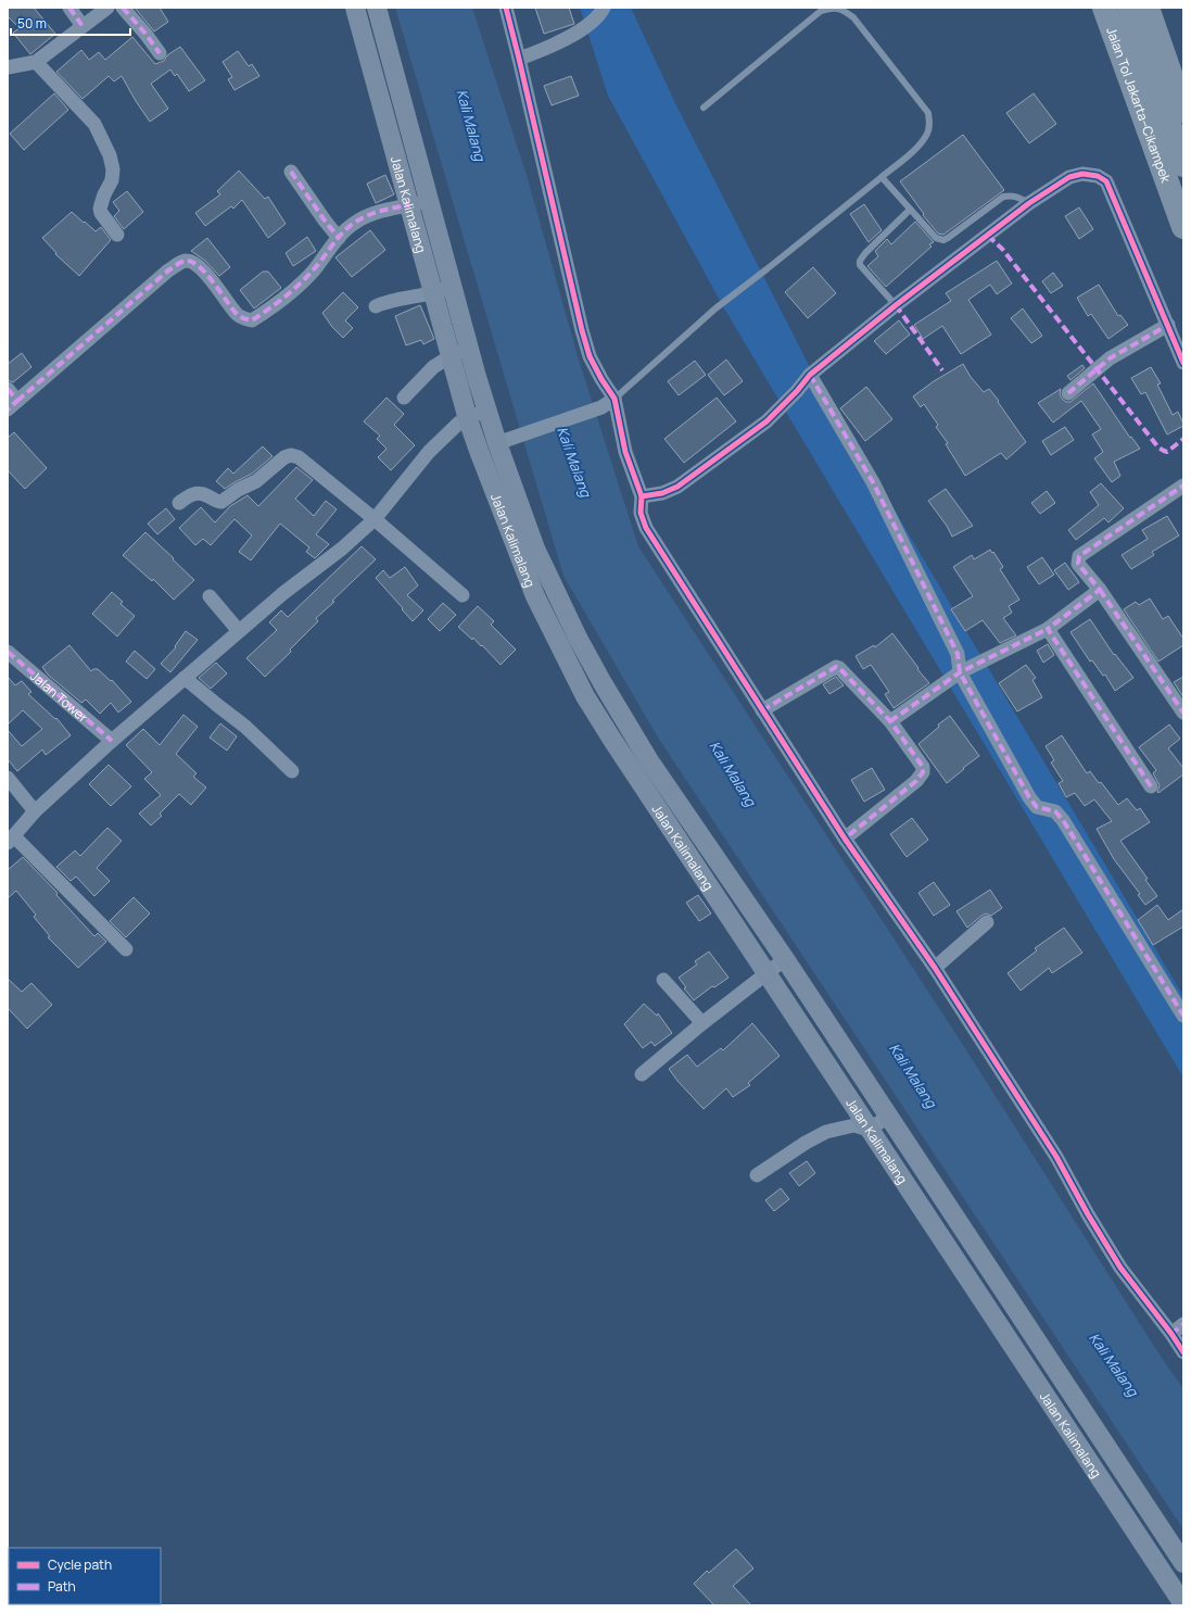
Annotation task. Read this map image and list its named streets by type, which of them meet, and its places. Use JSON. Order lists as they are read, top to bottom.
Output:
{
  "streets": {
    "highway": ["Jalan Tol Jakarta–Cikampek"],
    "main road": ["Jalan Kalimalang"],
    "street": ["Jalan Tower"]
  },
  "water": ["Kali Malang"],
  "legend": ["Cycle path", "Path"],
  "scale_bar": "50 m"
}
